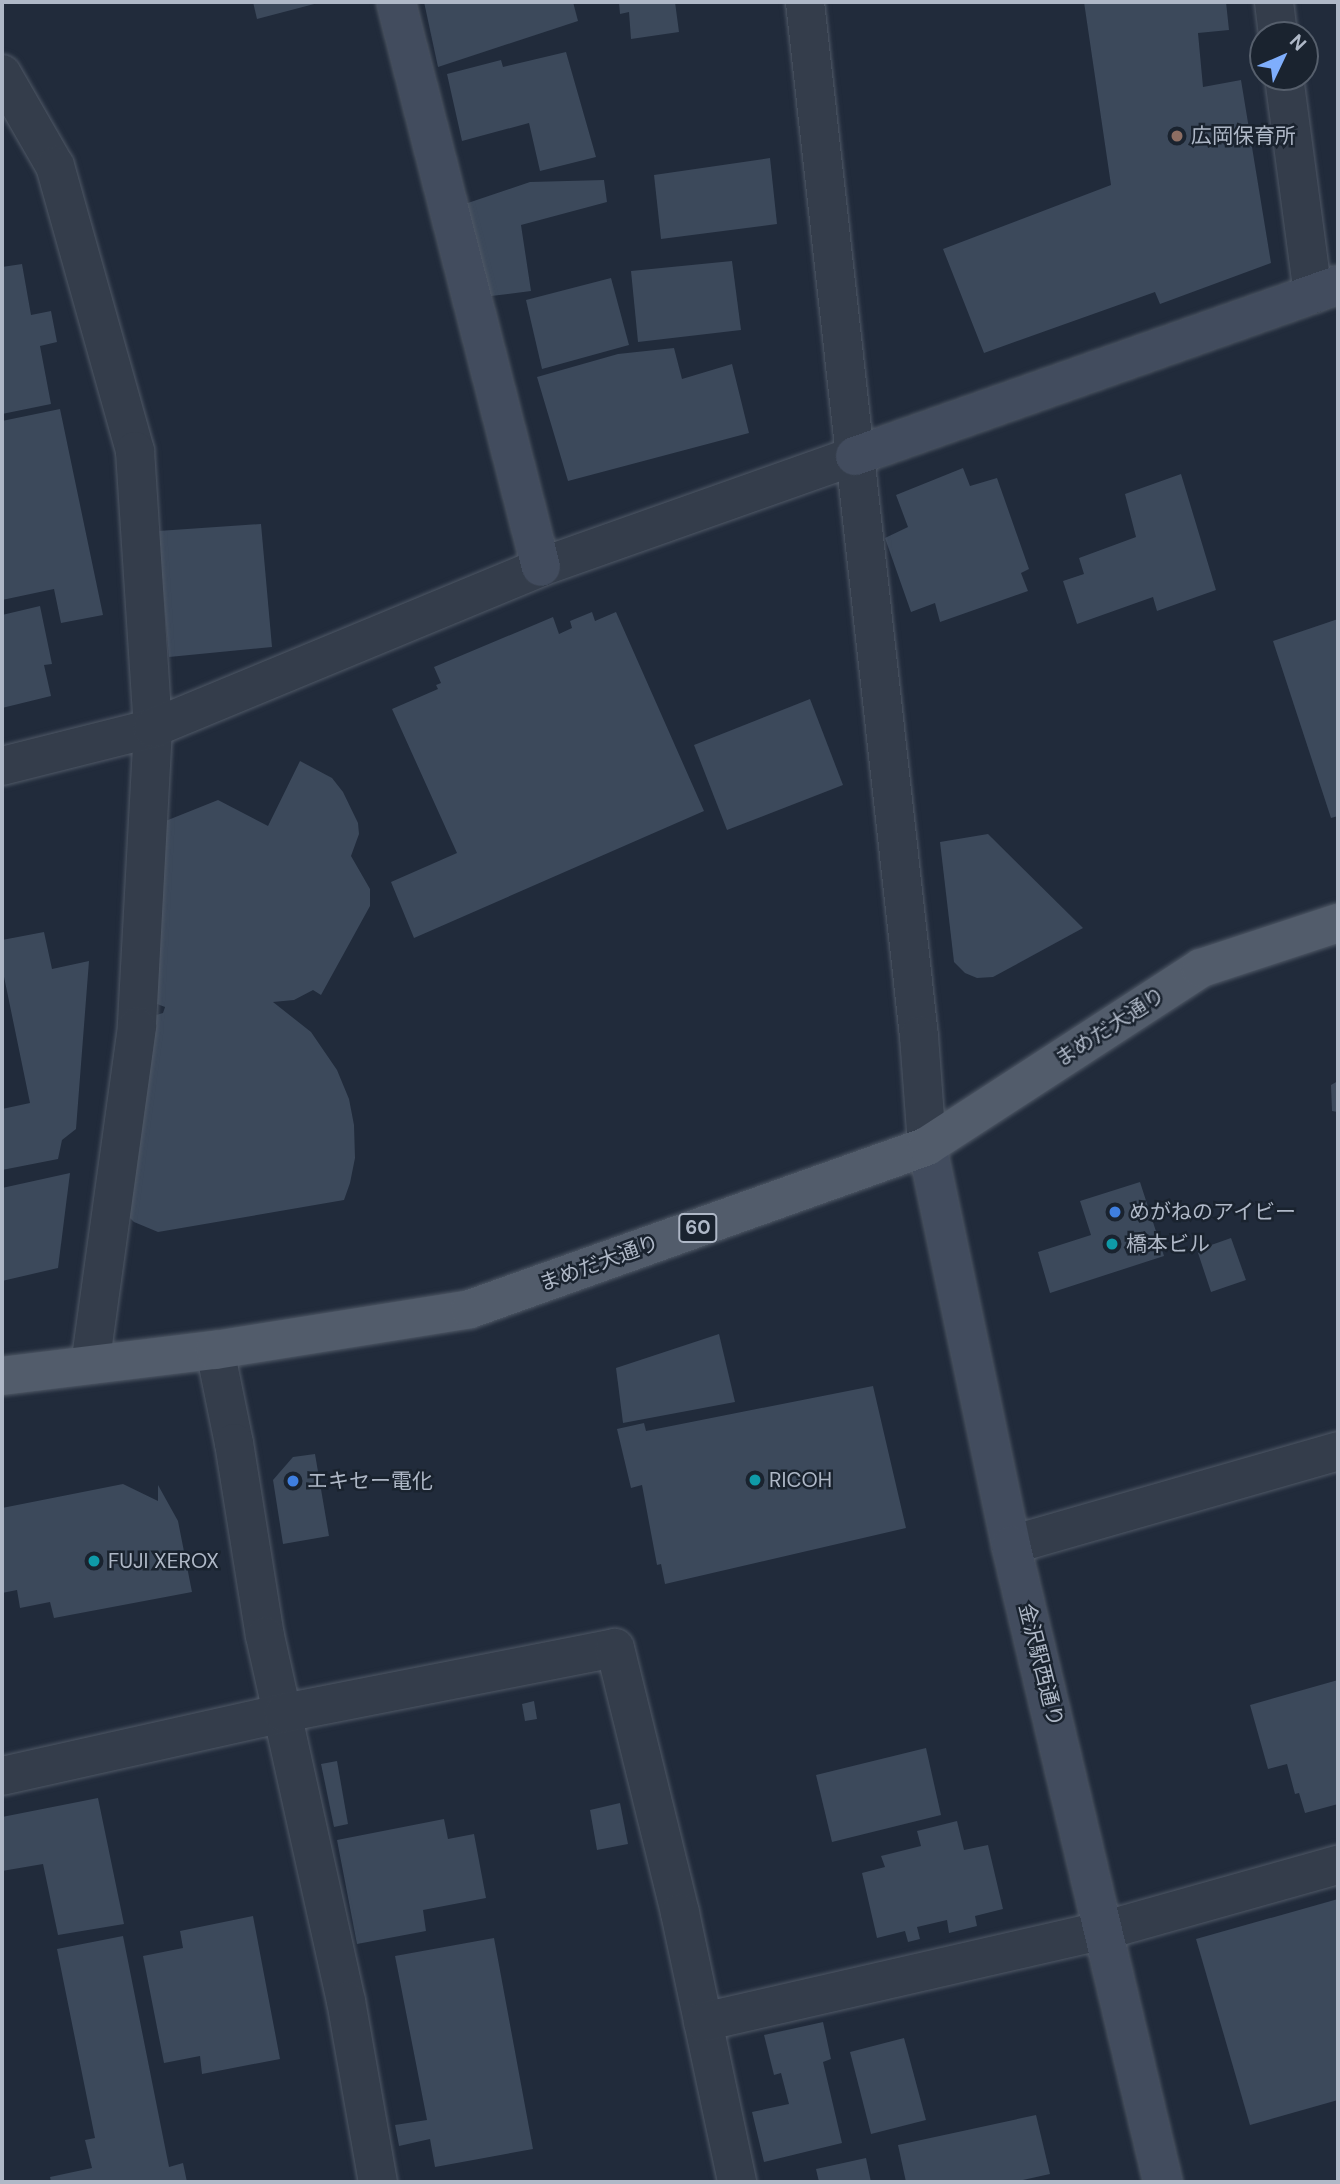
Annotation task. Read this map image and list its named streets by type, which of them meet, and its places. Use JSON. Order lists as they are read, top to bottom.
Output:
{
  "streets": {
    "main road": ["まめだ大通り", "60"],
    "street": ["金沢駅西通り"]
  },
  "crossings": [
    ["まめだ大通り", "金沢駅西通り"]
  ],
  "places": [
    "広岡保育所",
    "めがねのアイビー",
    "橋本ビル",
    "RICOH",
    "エキセー電化",
    "FUJI XEROX"
  ],
  "north": "top right"
}
